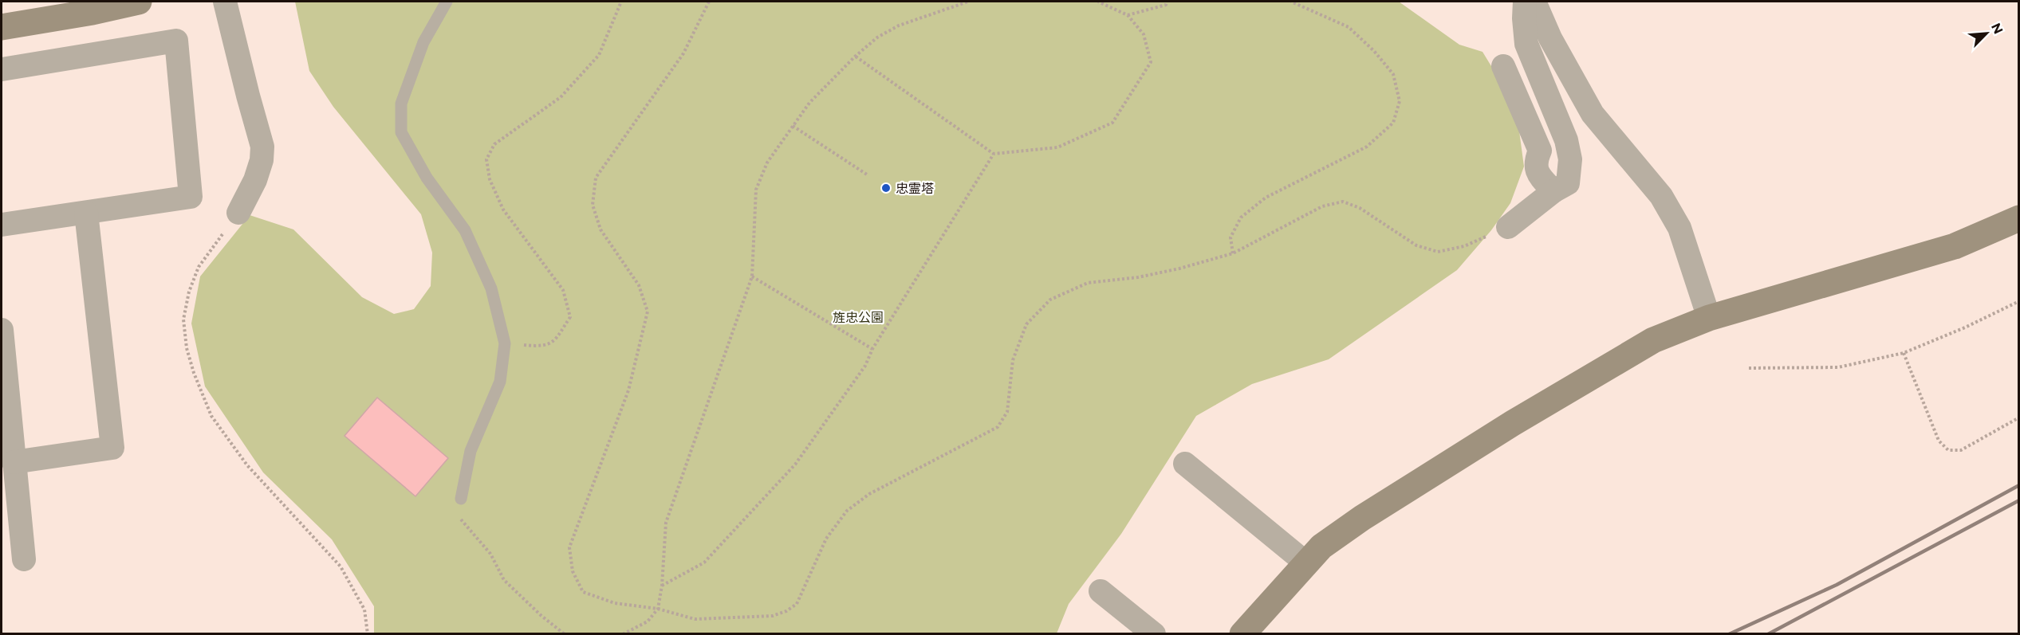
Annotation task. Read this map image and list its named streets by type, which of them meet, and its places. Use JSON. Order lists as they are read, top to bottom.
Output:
{
  "parks": ["旌忠公園"],
  "places": ["忠霊塔"],
  "north": "top right"
}
